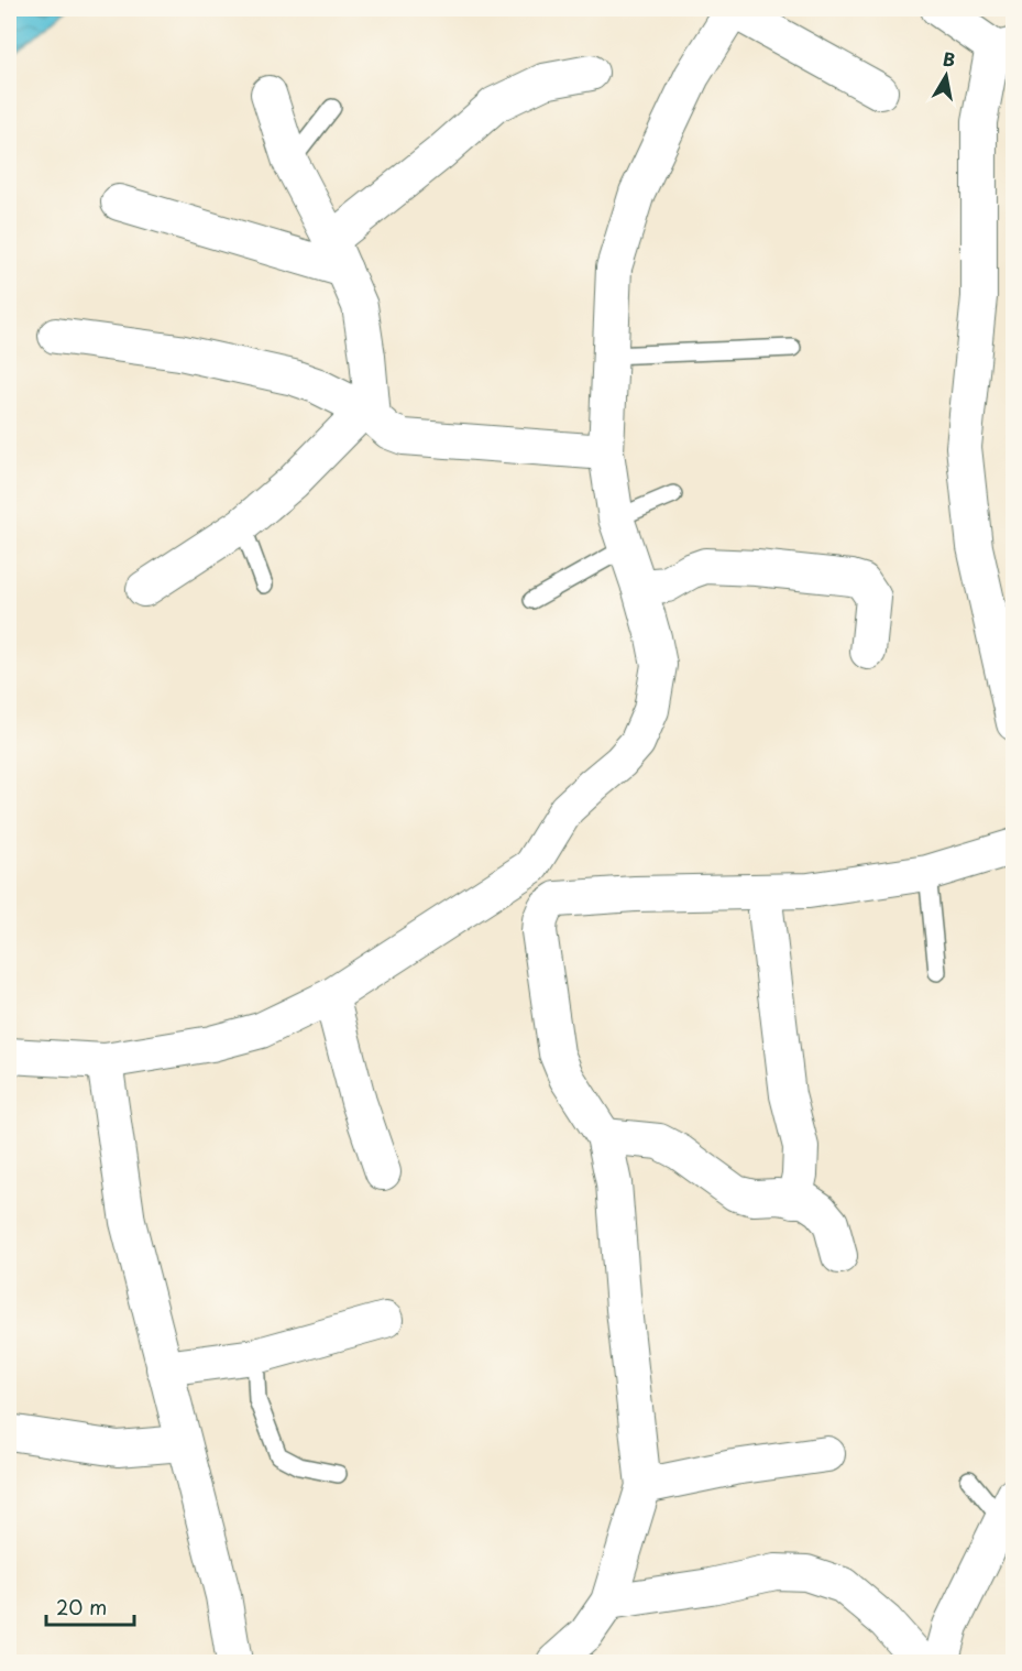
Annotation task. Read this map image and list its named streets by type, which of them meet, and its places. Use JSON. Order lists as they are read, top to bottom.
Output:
{
  "scale_bar": "20 m",
  "north": "top"
}
